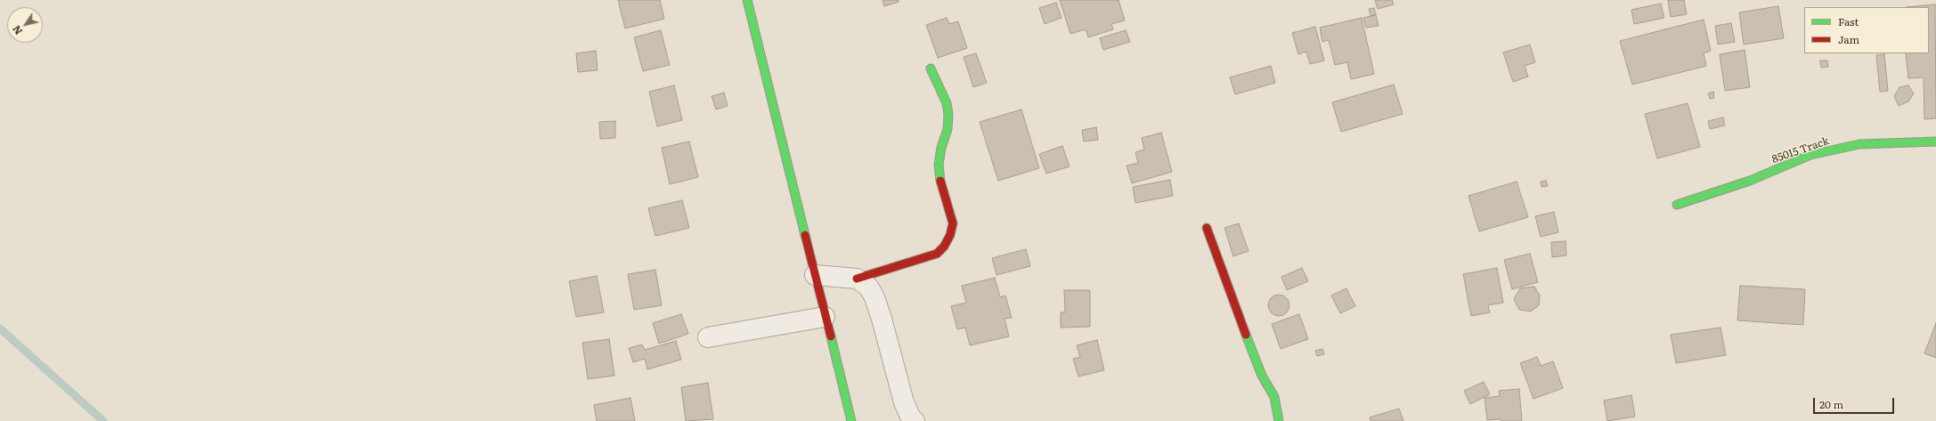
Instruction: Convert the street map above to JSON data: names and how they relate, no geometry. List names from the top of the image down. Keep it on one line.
{"streets":{"street":["85015 Track"]},"legend":["Fast","Jam"],"scale_bar":"20 m","north":"bottom left"}
